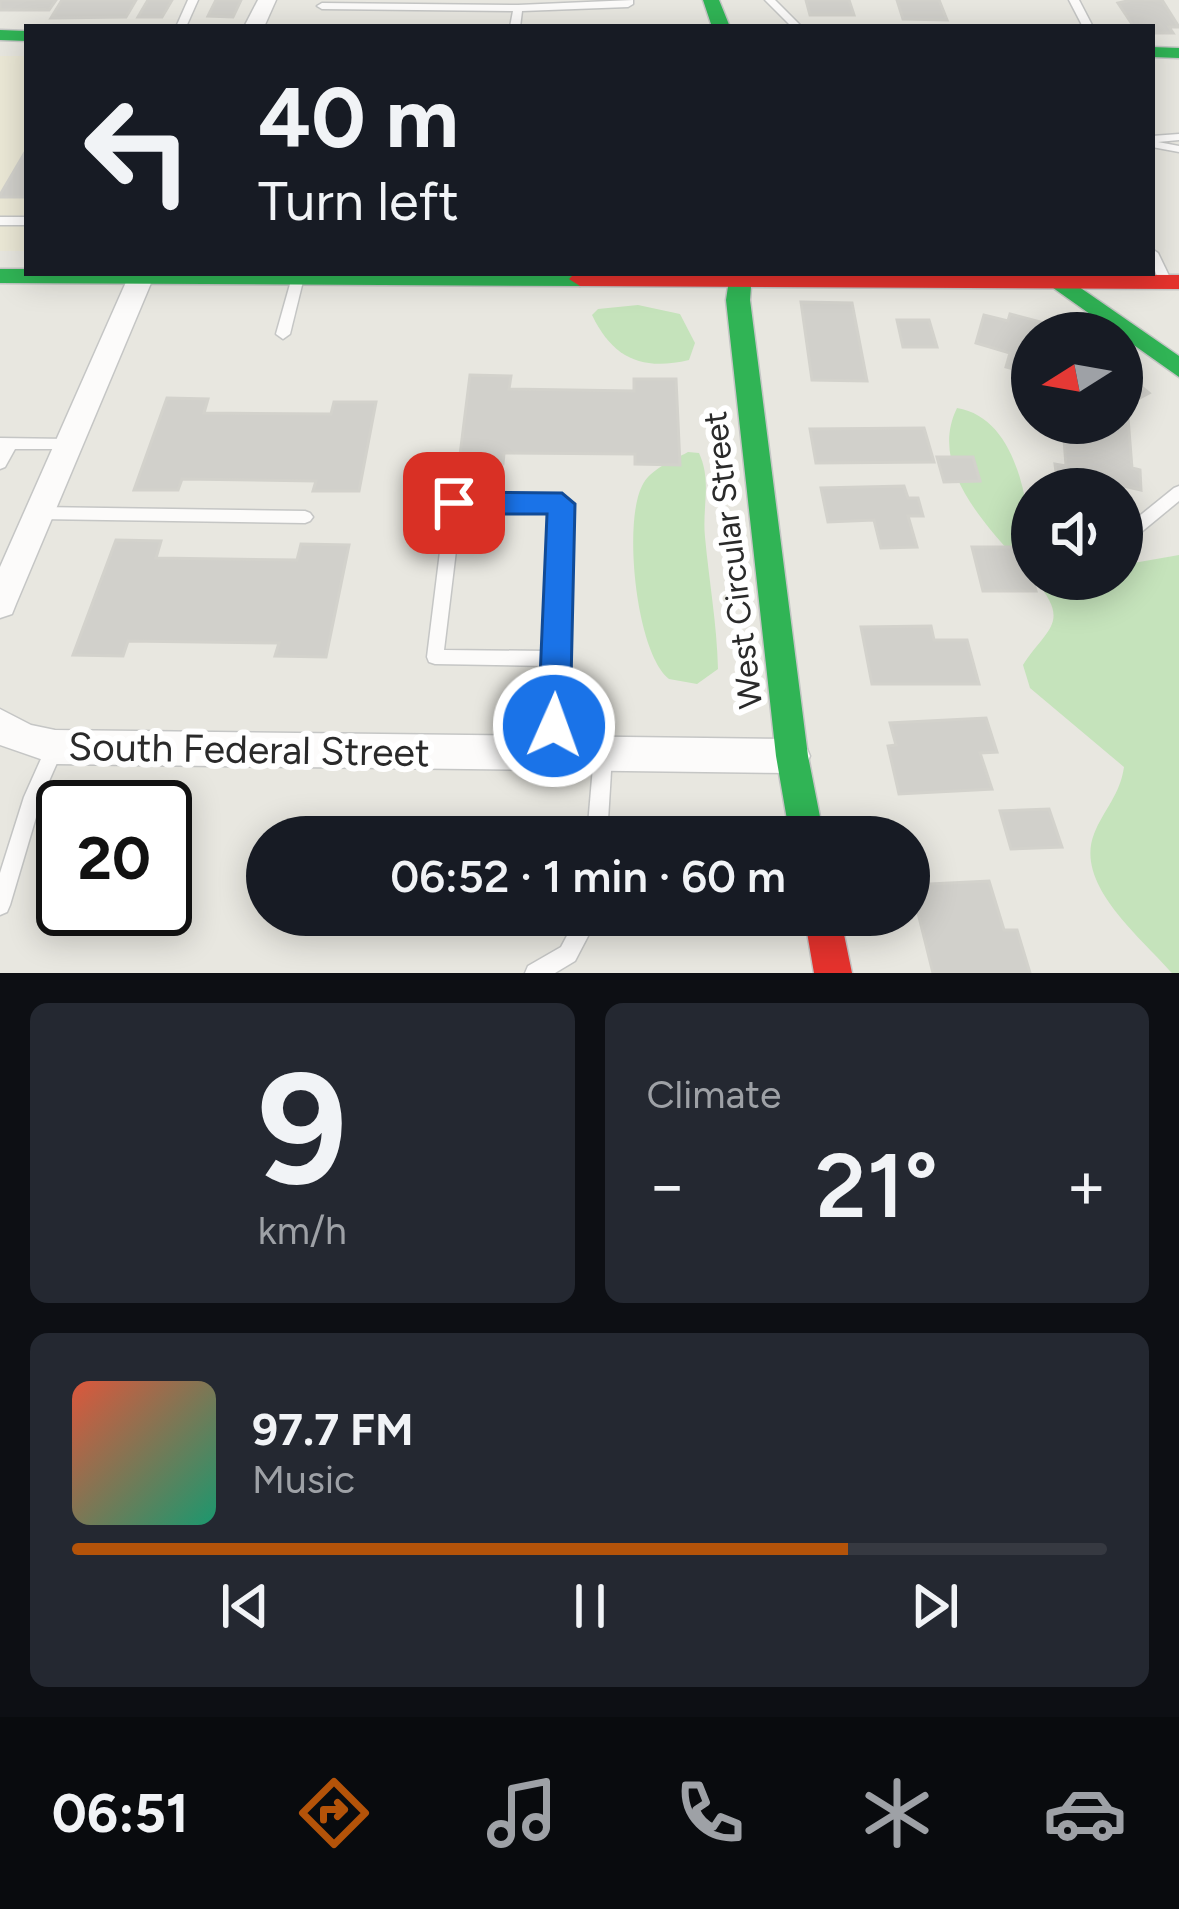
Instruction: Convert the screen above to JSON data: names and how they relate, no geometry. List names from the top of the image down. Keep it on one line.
{"streets":{"main road":["West Circular Street"],"street":["South Federal Street"]},"crossings":[["West Circular Street","South Federal Street"]],"north":"left","page":{"turn":["40 m","Turn left"],"limit":"20","trip":"06:52 · 1 min · 60 m","tile":[["9","km/h"],"Climate"],"heat":["−","21°","+"],"song":["97.7 FM","Music"],"tabs":"06:51"}}
